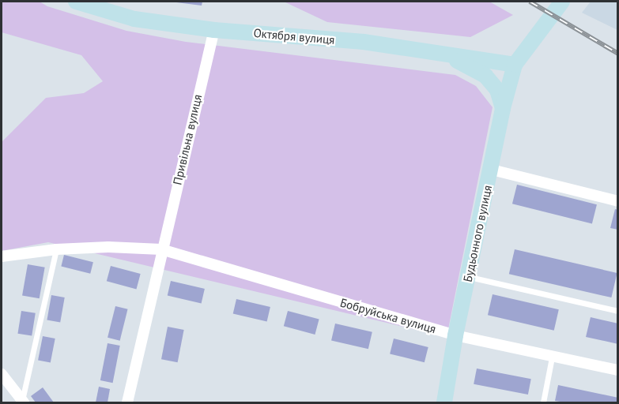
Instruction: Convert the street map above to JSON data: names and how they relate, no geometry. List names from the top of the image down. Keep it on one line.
{"streets":{"main road":["Октября вулиця","Будьонного вулиця"],"street":["Привільна вулиця","Бобруйська вулиця"]},"crossings":[["Октября вулиця","Привільна вулиця"],["Октября вулиця","Будьонного вулиця"],["Привільна вулиця","Бобруйська вулиця"],["Будьонного вулиця","Бобруйська вулиця"]]}
